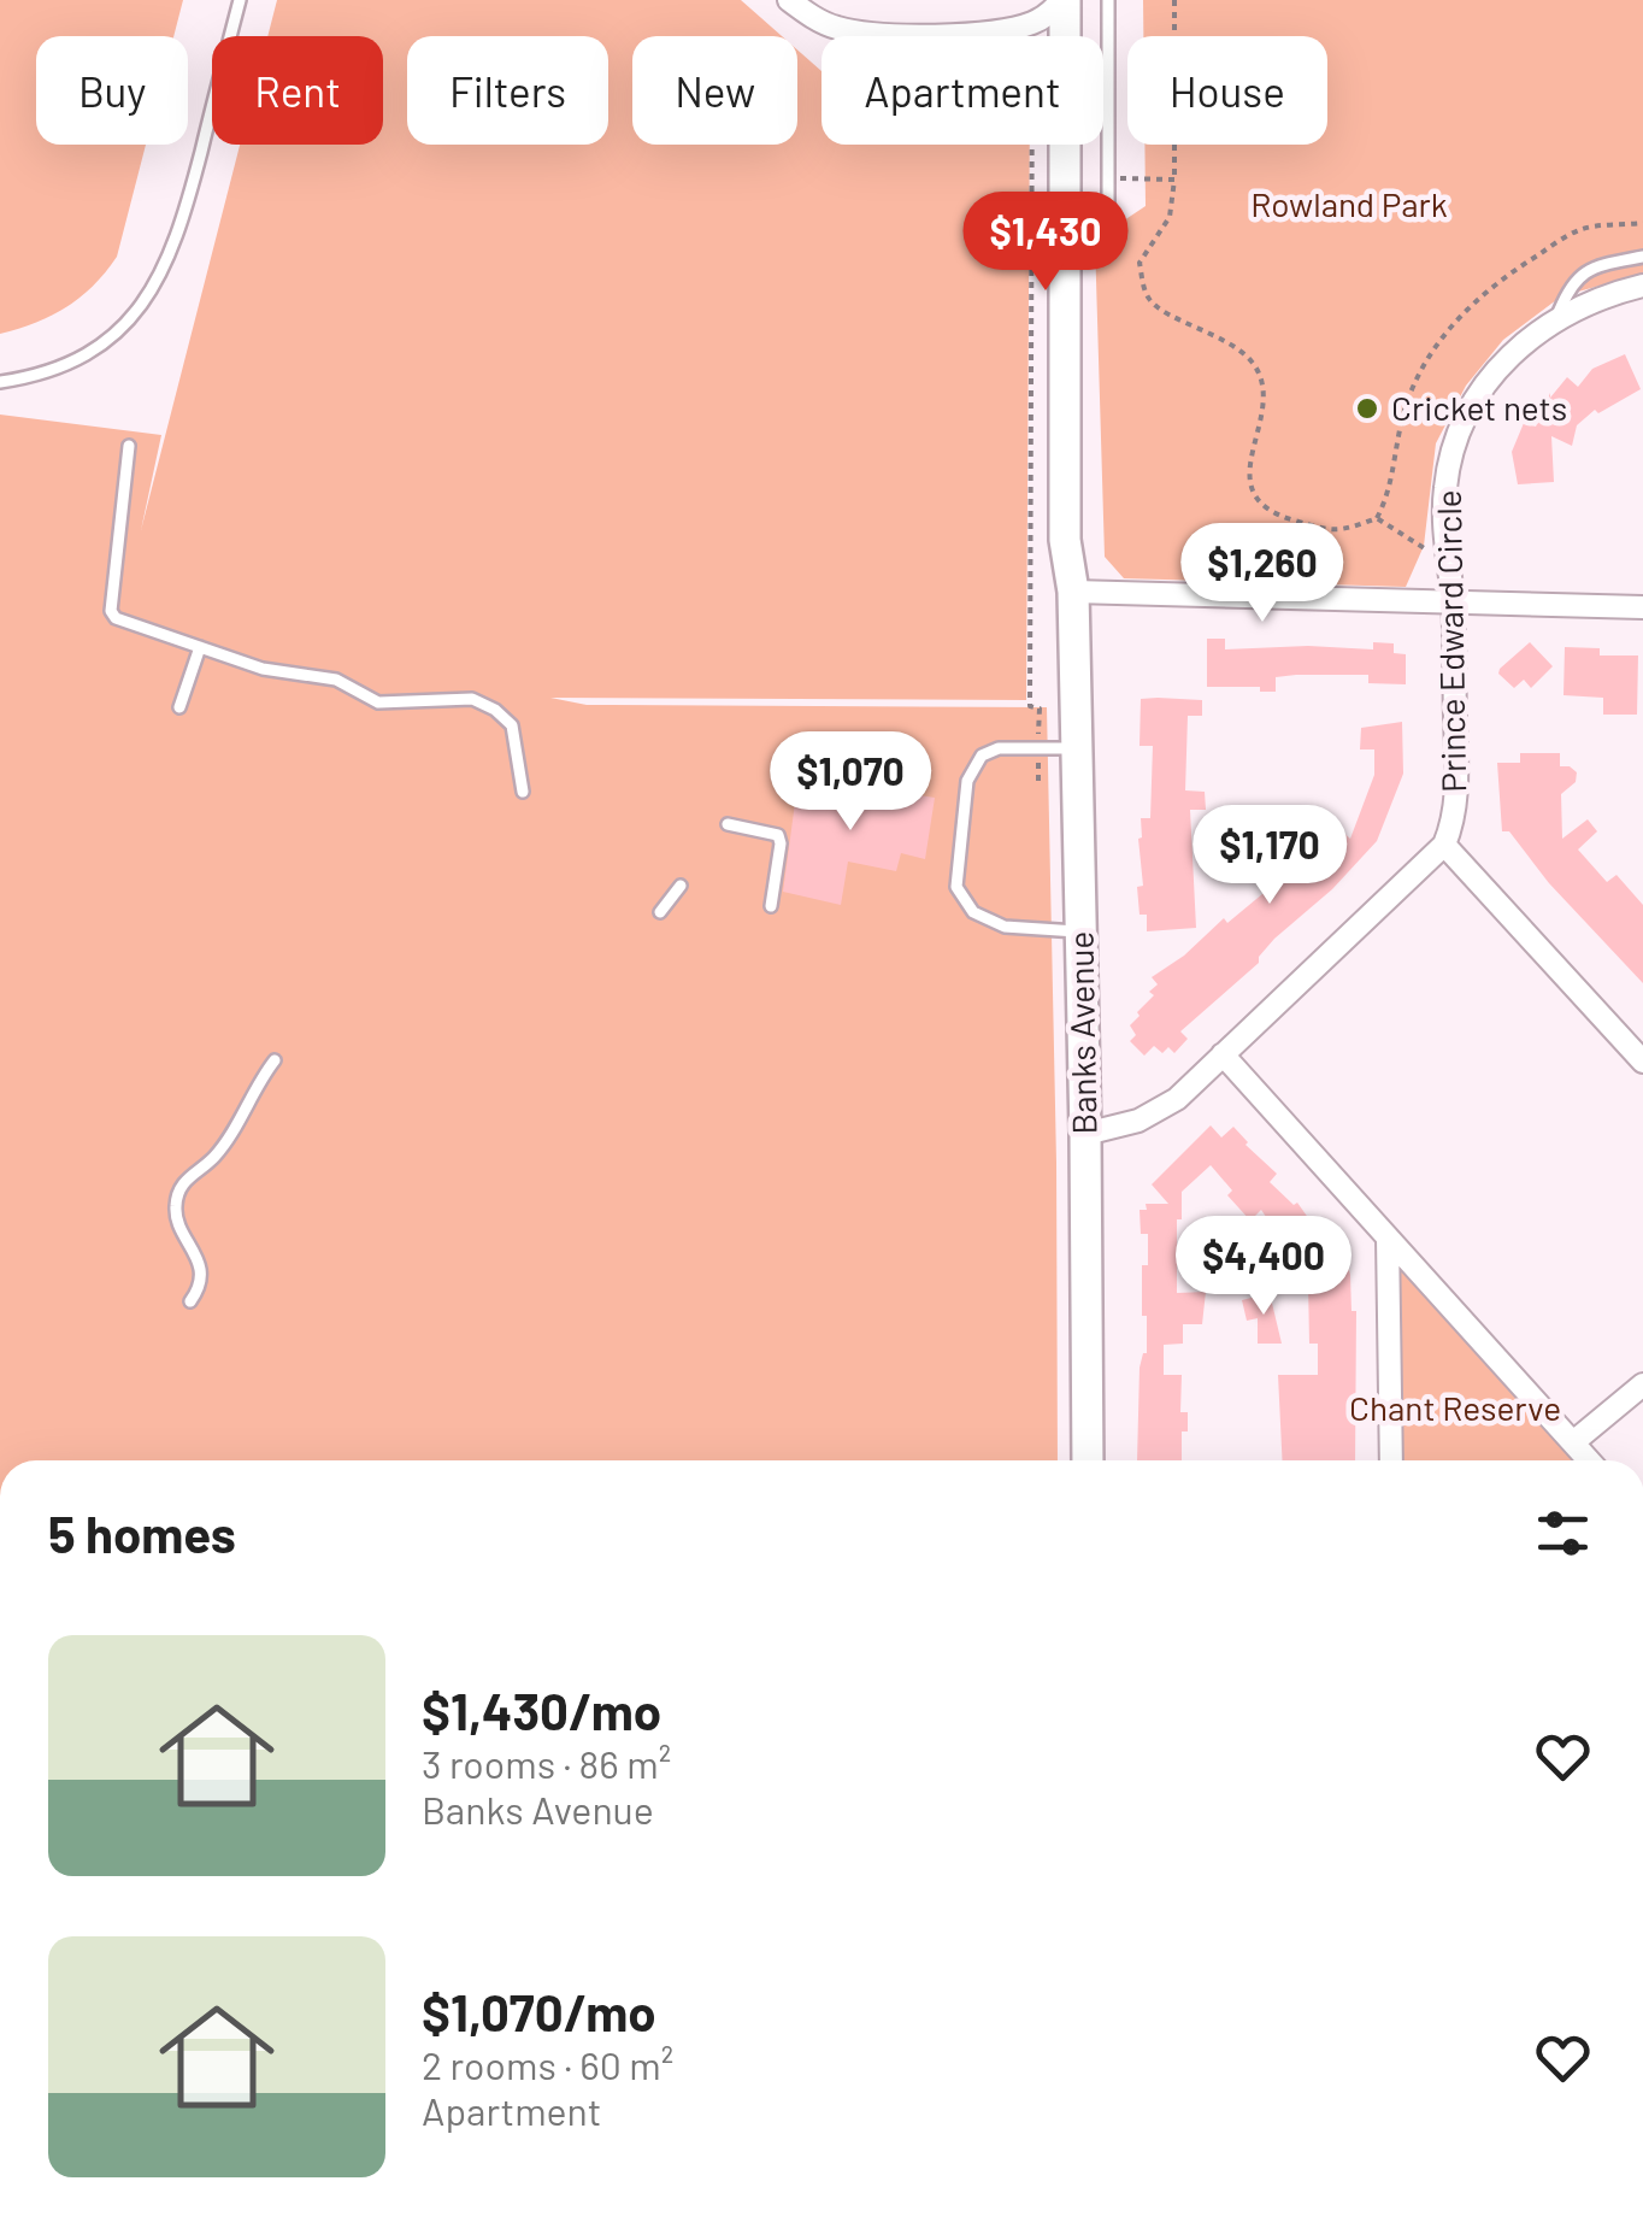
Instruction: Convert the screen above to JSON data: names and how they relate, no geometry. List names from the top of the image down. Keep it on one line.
{"streets":{"street":["Prince Edward Circle","Banks Avenue"]},"parks":["Rowland Park","Chant Reserve"],"places":["Cricket nets"],"page":{"chip":["Buy","Rent","Filters","New","Apartment","House"],"price":["$1,430","$1,260","$1,070","$1,170","$4,400"],"heading":"5 homes","list":[{"name":"$1,430/mo","note":"3 rooms · 86 m² · Banks Avenue"},{"name":"$1,070/mo","note":"2 rooms · 60 m² · Apartment"}]}}
